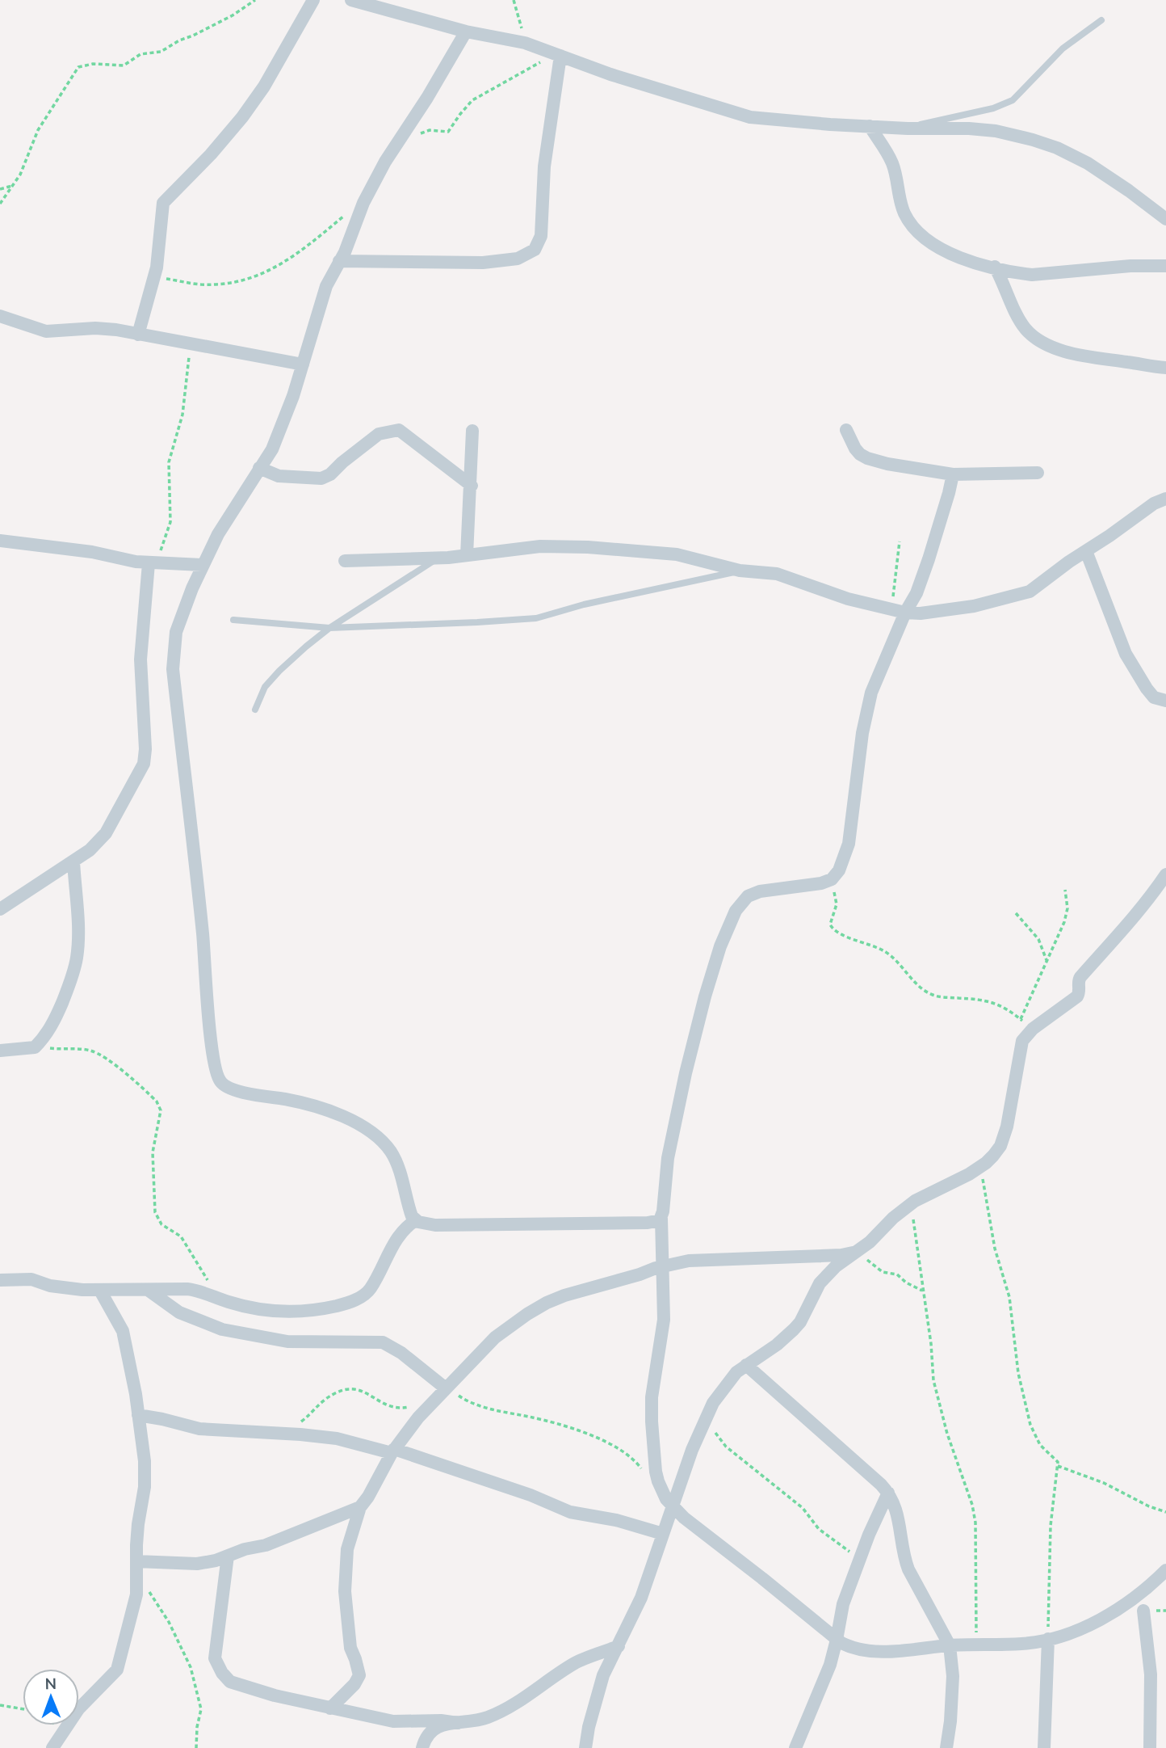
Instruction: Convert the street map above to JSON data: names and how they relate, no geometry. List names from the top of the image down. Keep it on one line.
{"north":"top"}
